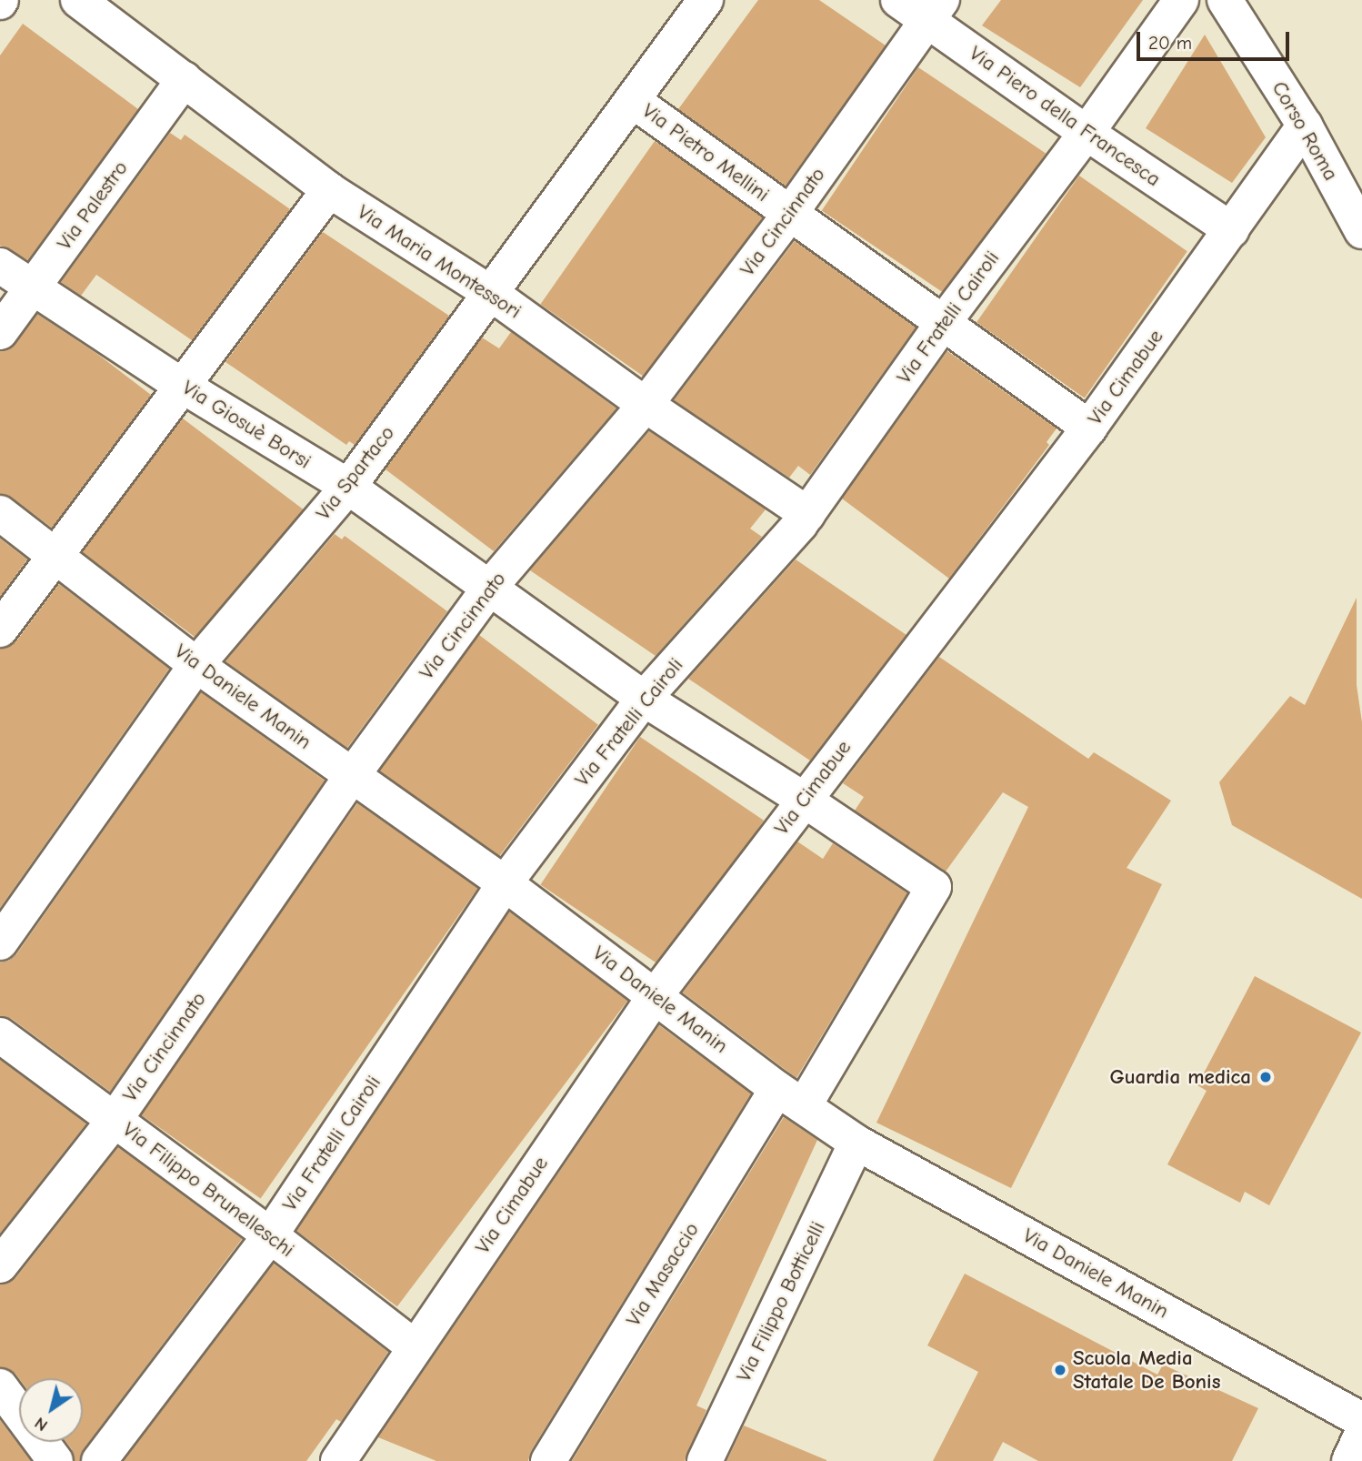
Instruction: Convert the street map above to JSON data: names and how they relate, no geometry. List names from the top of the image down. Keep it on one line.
{"streets":{"street":["Via Piero della Francesca","Corso Roma","Via Pietro Mellini","Via Palestro","Via Cincinnato","Via Maria Montessori","Via Fratelli Cairoli","Via Cimabue","Via Giosuè Borsi","Via Spartaco","Via Daniele Manin","Via Filippo Brunelleschi","Via Masaccio","Via Filippo Botticelli"]},"crossings":[["Via Piero della Francesca","Via Cincinnato"],["Via Piero della Francesca","Via Fratelli Cairoli"],["Via Piero della Francesca","Via Cimabue"],["Corso Roma","Via Cimabue"],["Via Pietro Mellini","Via Cincinnato"],["Via Pietro Mellini","Via Fratelli Cairoli"],["Via Pietro Mellini","Via Cimabue"],["Via Pietro Mellini","Via Spartaco"],["Via Palestro","Via Maria Montessori"],["Via Palestro","Via Giosuè Borsi"],["Via Cincinnato","Via Maria Montessori"],["Via Cincinnato","Via Giosuè Borsi"],["Via Cincinnato","Via Daniele Manin"],["Via Cincinnato","Via Filippo Brunelleschi"],["Via Maria Montessori","Via Fratelli Cairoli"],["Via Maria Montessori","Via Spartaco"],["Via Fratelli Cairoli","Via Giosuè Borsi"],["Via Fratelli Cairoli","Via Daniele Manin"],["Via Fratelli Cairoli","Via Filippo Brunelleschi"],["Via Cimabue","Via Giosuè Borsi"],["Via Cimabue","Via Daniele Manin"],["Via Cimabue","Via Filippo Brunelleschi"],["Via Giosuè Borsi","Via Spartaco"],["Via Giosuè Borsi","Via Daniele Manin"],["Via Giosuè Borsi","Via Masaccio"],["Via Spartaco","Via Daniele Manin"],["Via Daniele Manin","Via Masaccio"],["Via Daniele Manin","Via Filippo Botticelli"]],"places":["Guardia medica","Scuola Media Statale De Bonis"],"scale_bar":"20 m","north":"bottom left"}
